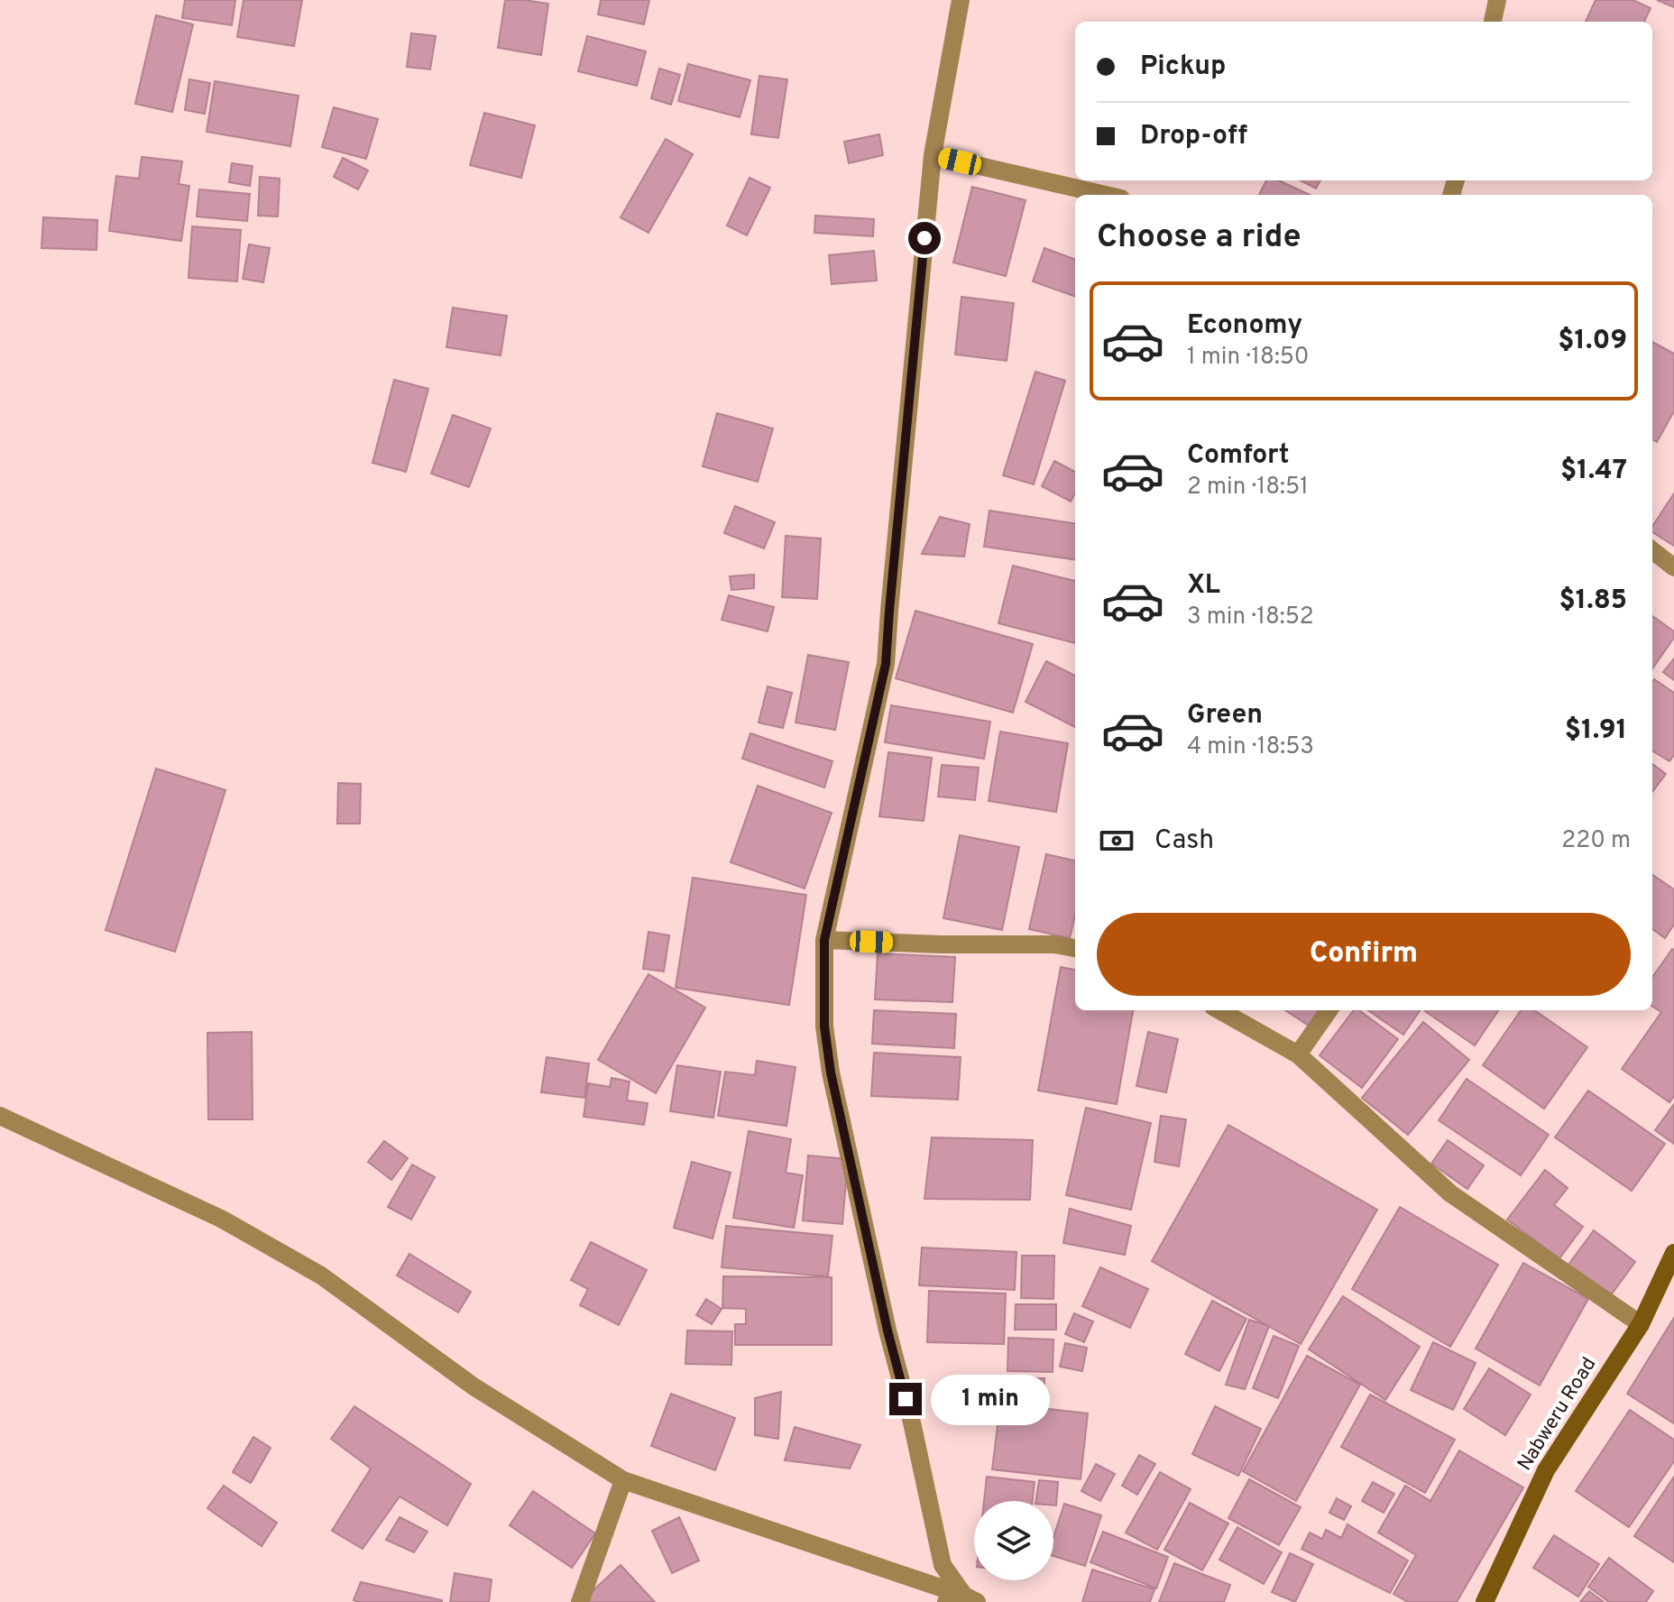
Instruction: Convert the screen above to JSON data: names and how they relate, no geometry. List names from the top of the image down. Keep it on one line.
{"streets":{"main road":["Nabweru Road"]},"page":{"banner":["Pickup","Drop-off"],"heading":"Choose a ride","list":[{"name":"Economy","note":"1 min · 18:50","value":"$1.09"},{"name":"Comfort","note":"2 min · 18:51","value":"$1.47"},{"name":"XL","note":"3 min · 18:52","value":"$1.85"},{"name":"Green","note":"4 min · 18:53","value":"$1.91"}],"pay":["Cash","220 m"],"buttons":"Confirm","bubble":"1 min"}}
